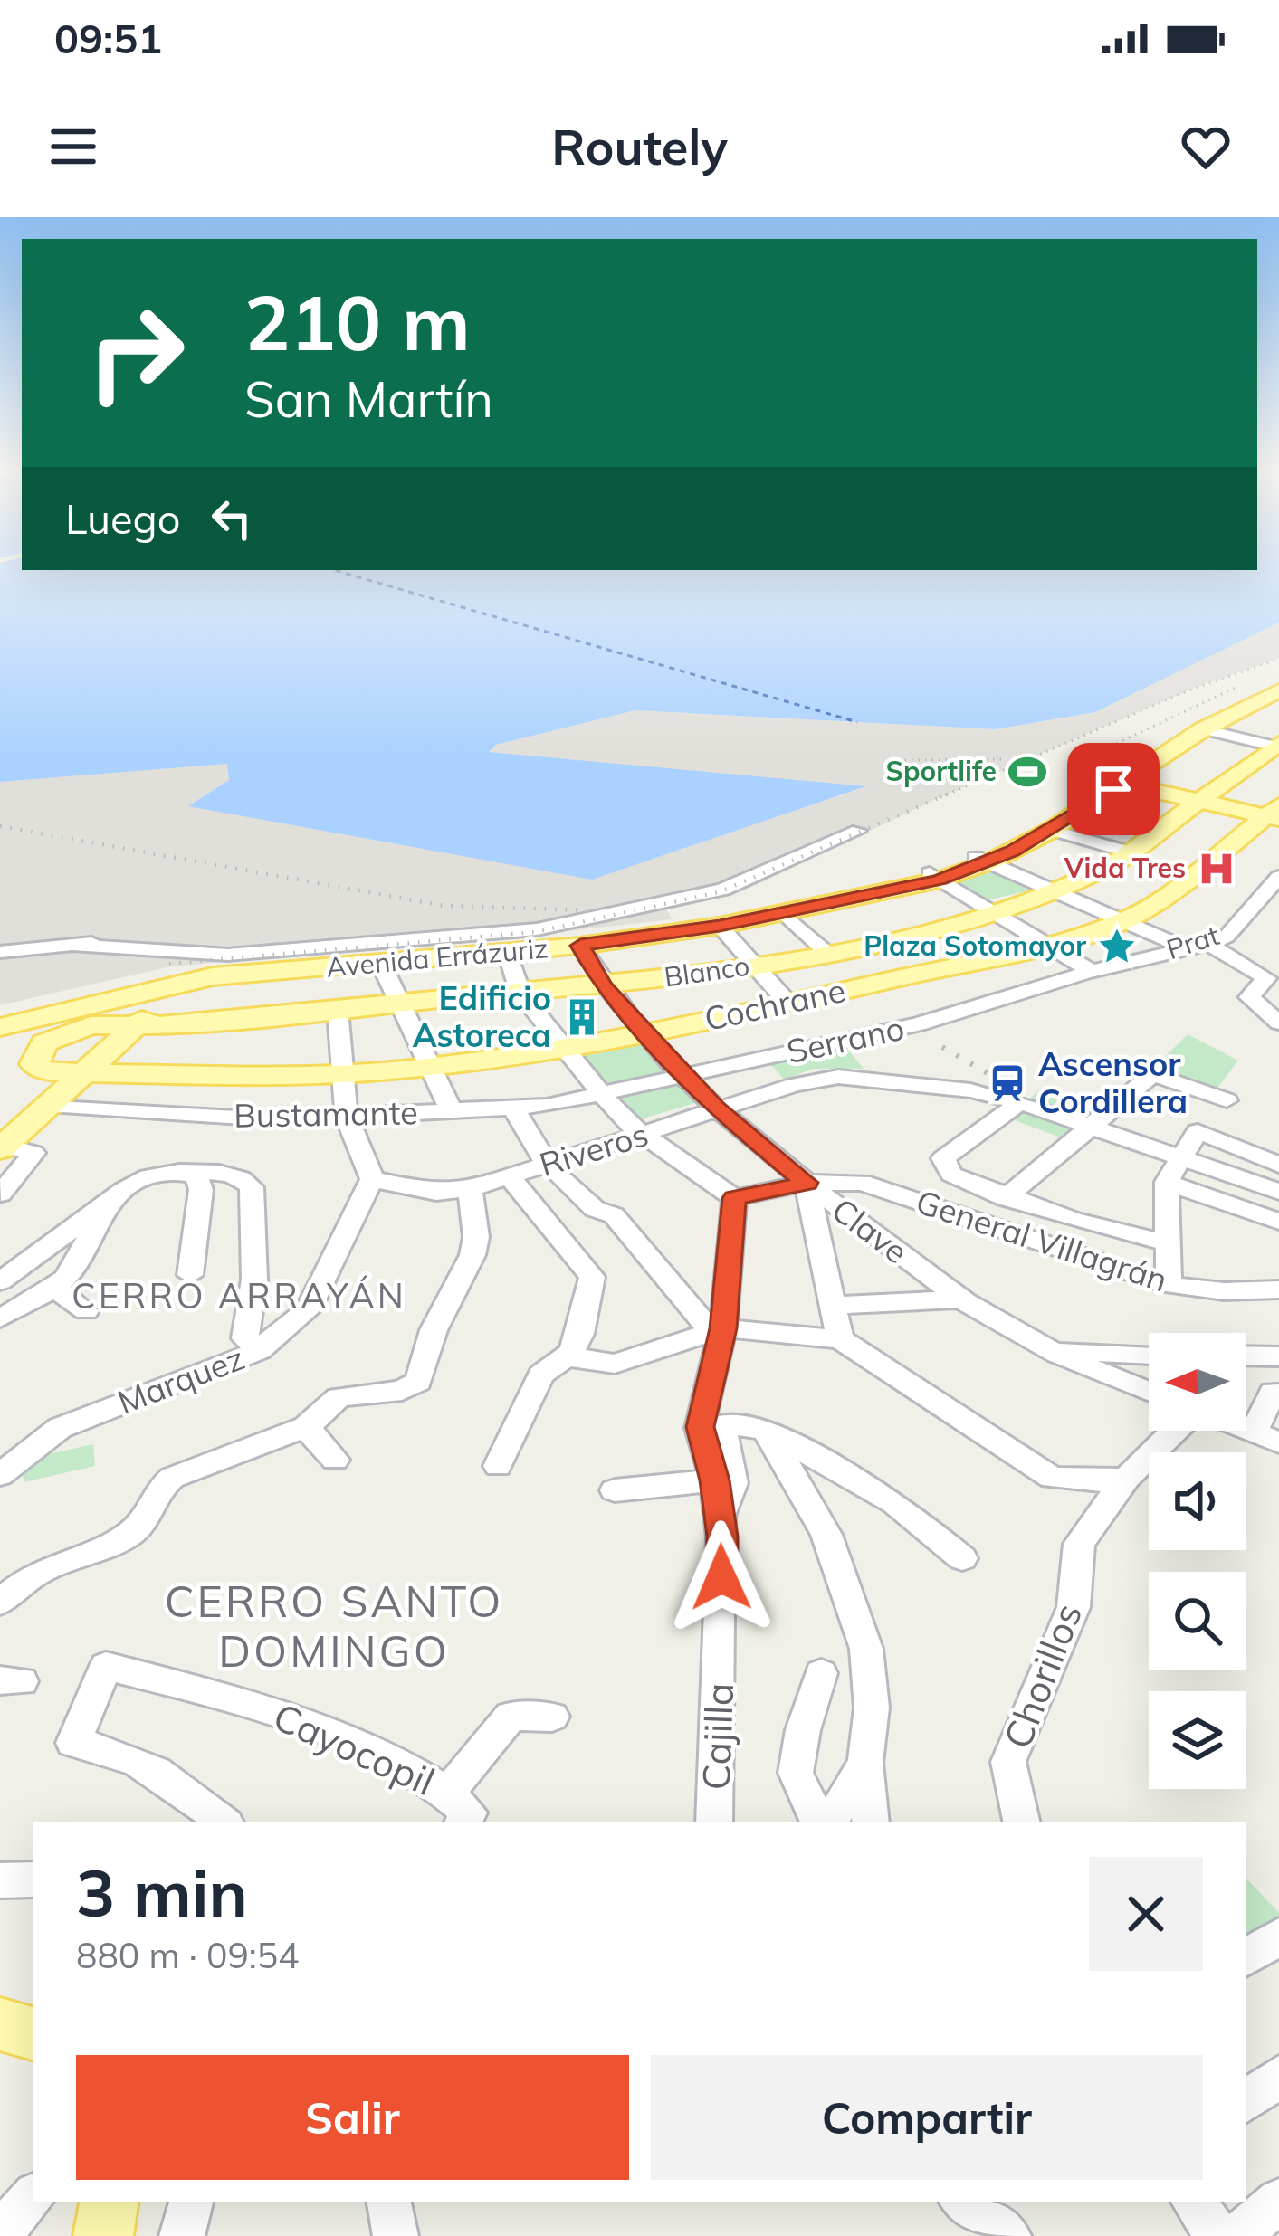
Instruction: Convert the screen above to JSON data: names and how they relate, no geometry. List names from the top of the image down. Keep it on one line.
{"streets":{"main road":["Avenida Errázuriz","Blanco","Cochrane"],"street":["Prat","Serrano","Bustamante","Riveros","Clave","General Villagrán","Marquez","Chorillos","Cajilla","Cayocopil"]},"crossings":[["Prat","Serrano"],["Avenida Errázuriz","Clave"],["Blanco","Cochrane"],["Blanco","Clave"],["Cochrane","Clave"],["Serrano","Bustamante"],["Serrano","Clave"],["Riveros","Clave"],["Riveros","Marquez"],["Clave","General Villagrán"],["General Villagrán","Cajilla"]],"districts":["CERRO ARRAYÁN","CERRO SANTO DOMINGO"],"places":{"sports":["Sportlife"],"hospital":["Vida Tres"],"place":["Plaza Sotomayor"],"building":["Edificio Astoreca"],"station":["Ascensor Cordillera"]},"north":"left","page":{"status":"09:51","header":"Routely","turn":["210 m","San Martín"],"then":"Luego","heading":["3 min","880 m · 09:54"],"buttons":["Salir","Compartir"]}}
